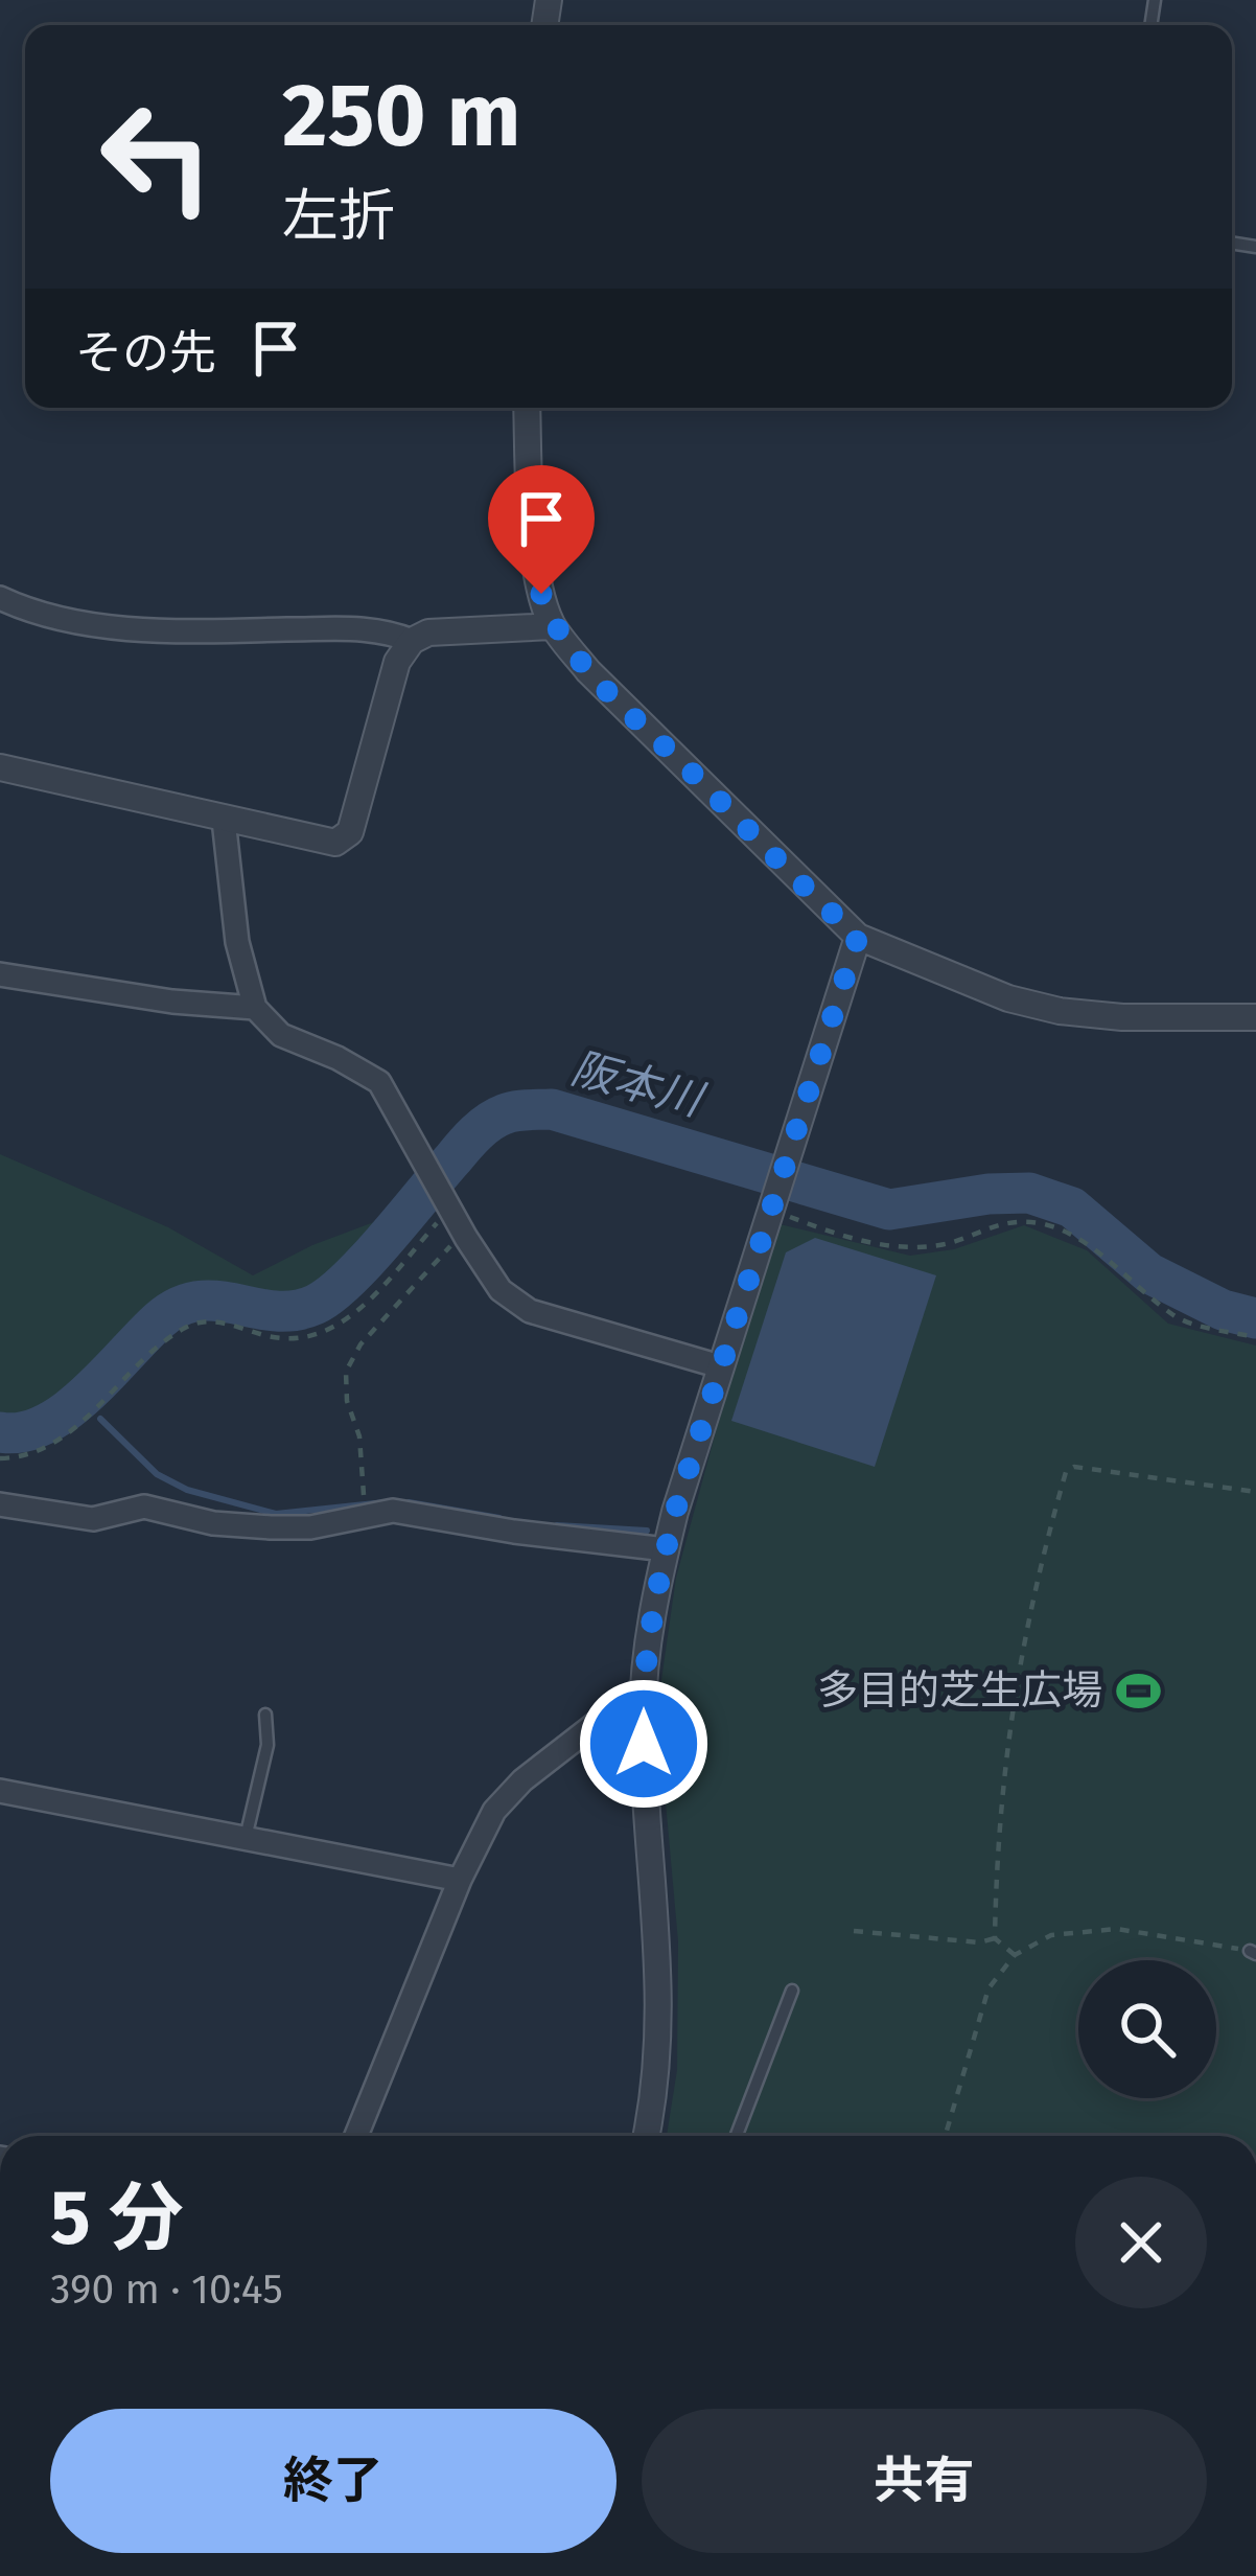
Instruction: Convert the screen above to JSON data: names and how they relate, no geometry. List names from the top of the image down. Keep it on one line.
{"water":["阪本川"],"places":{"sports":["多目的芝生広場"]},"page":{"turn":["250 m","左折"],"then":"その先","heading":["5 分","390 m · 10:45"],"buttons":["終了","共有"]}}
